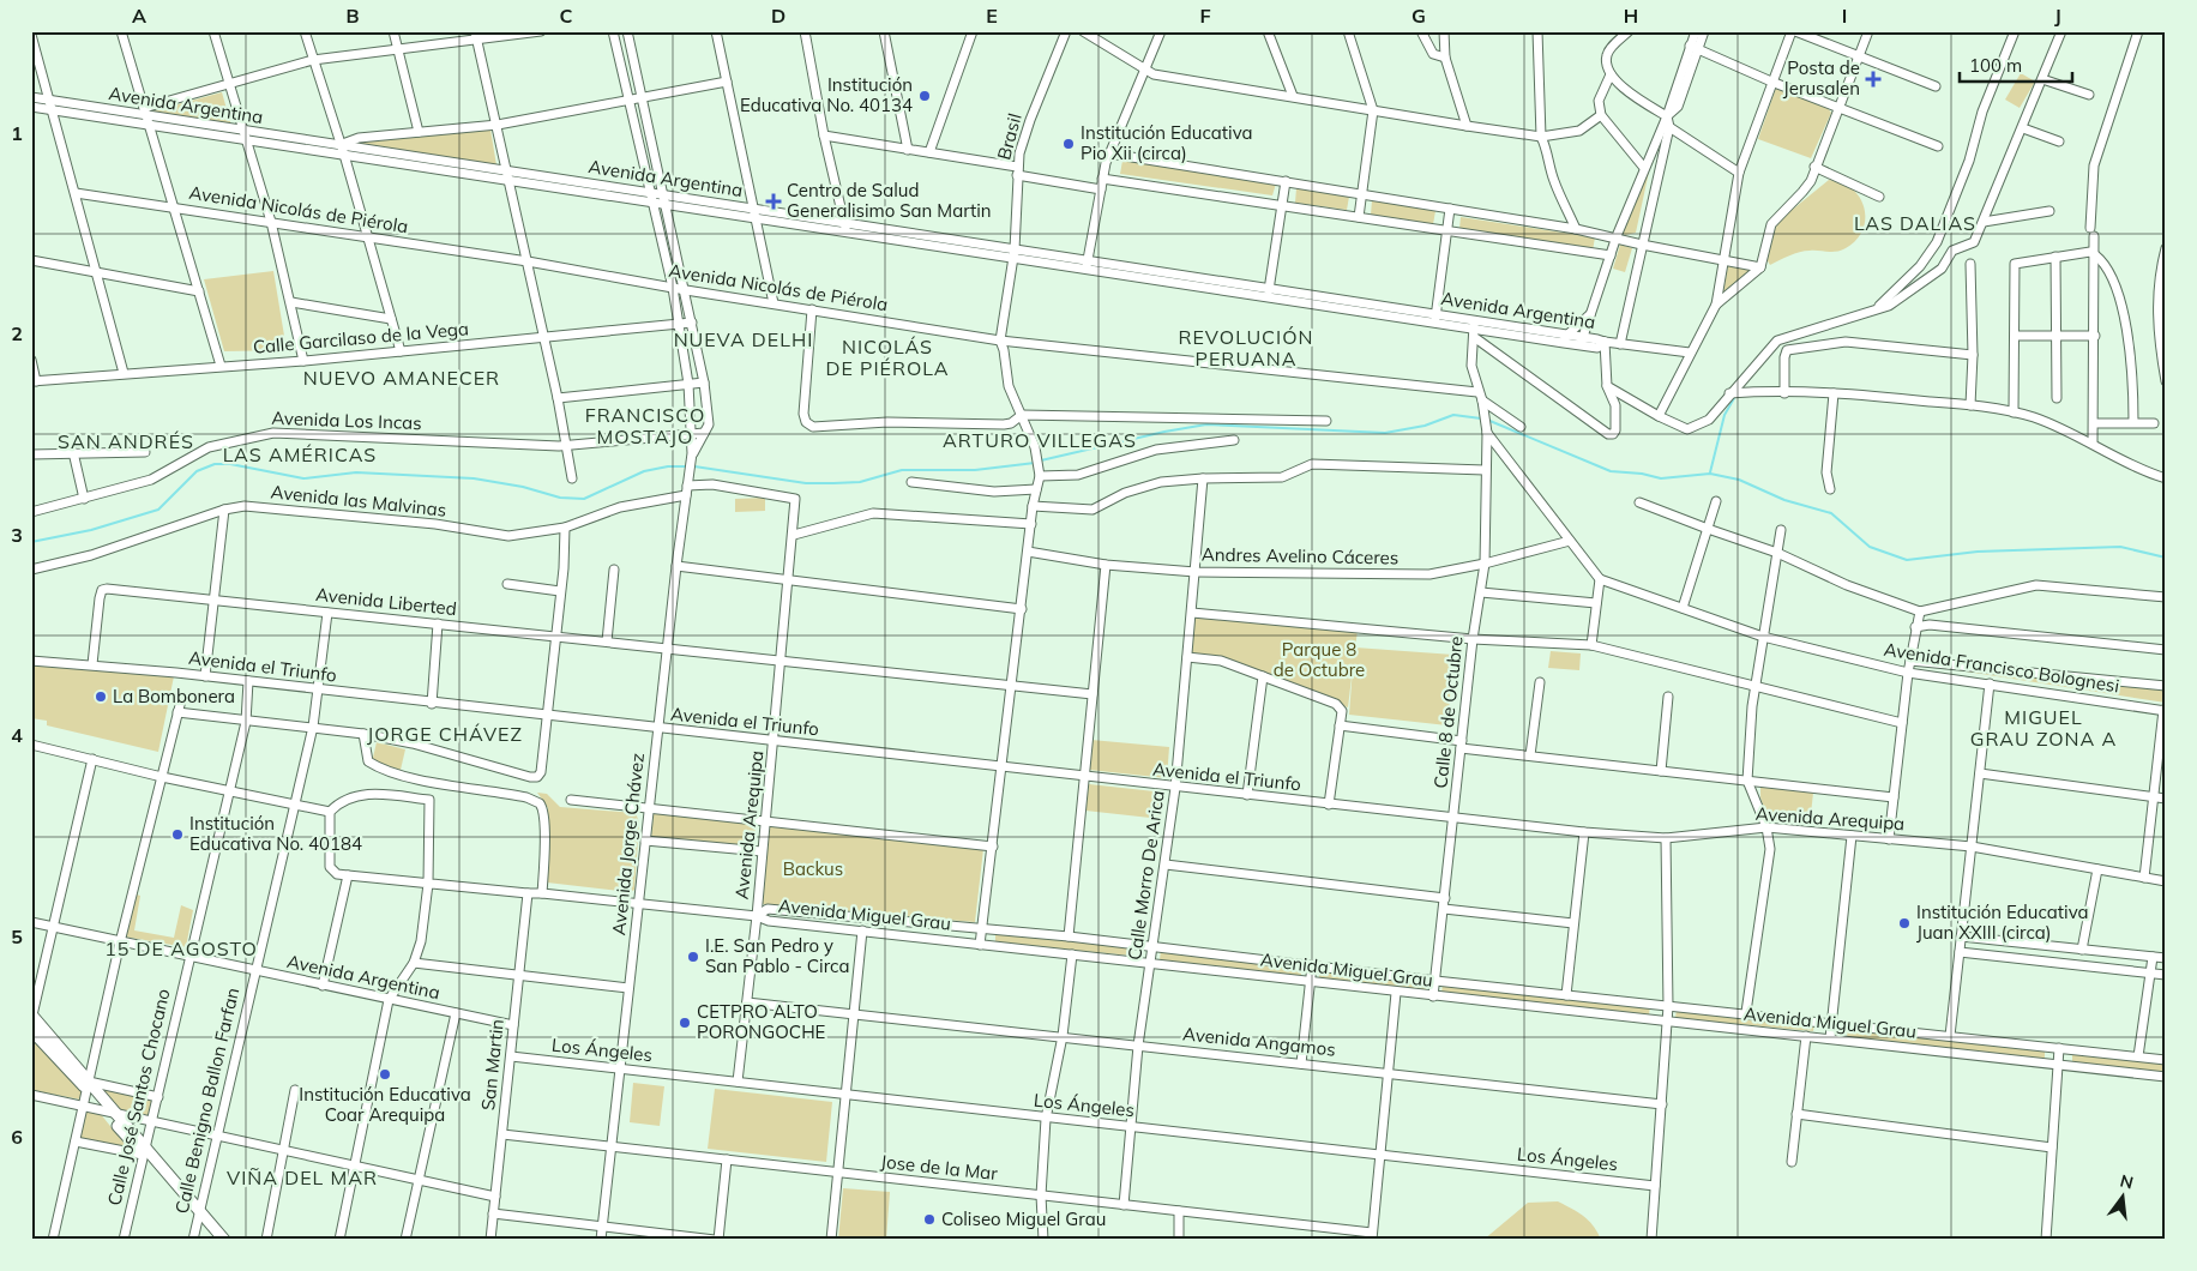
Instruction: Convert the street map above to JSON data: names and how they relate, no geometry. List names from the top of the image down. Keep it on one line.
{"streets":{"street":["Avenida Argentina","Brasil","Avenida Nicolás de Piérola","Calle Garcilaso de la Vega","Avenida Los Incas","Avenida las Malvinas","Andres Avelino Cáceres","Avenida Liberted","Avenida el Triunfo","Avenida Francisco Bolognesi","Calle 8 de Octubre","Avenida Arequipa","Avenida Jorge Chávez","Calle Morro De Arica","Avenida Miguel Grau","Avenida Angamos","Los Ángeles","San Martin","Calle José Santos Chocano","Calle Benigno Ballon Farfan","Jose de la Mar"]},"crossings":[["Avenida Argentina","Brasil"],["Avenida Argentina","San Martin"],["Avenida Argentina","Calle José Santos Chocano"],["Avenida Argentina","Calle Benigno Ballon Farfan"],["Brasil","Avenida Nicolás de Piérola"],["Avenida las Malvinas","Avenida Jorge Chávez"],["Andres Avelino Cáceres","Calle 8 de Octubre"],["Andres Avelino Cáceres","Calle Morro De Arica"],["Avenida Liberted","Avenida el Triunfo"],["Avenida Liberted","Avenida Arequipa"],["Avenida Liberted","Avenida Jorge Chávez"],["Avenida Liberted","Calle Benigno Ballon Farfan"],["Avenida el Triunfo","Calle 8 de Octubre"],["Avenida el Triunfo","Avenida Arequipa"],["Avenida el Triunfo","Avenida Jorge Chávez"],["Avenida el Triunfo","Calle Morro De Arica"],["Avenida el Triunfo","Calle José Santos Chocano"],["Avenida el Triunfo","Calle Benigno Ballon Farfan"],["Calle 8 de Octubre","Avenida Arequipa"],["Calle 8 de Octubre","Avenida Miguel Grau"],["Avenida Arequipa","Avenida Jorge Chávez"],["Avenida Arequipa","Avenida Miguel Grau"],["Avenida Arequipa","Avenida Angamos"],["Avenida Arequipa","Los Ángeles"],["Avenida Jorge Chávez","Los Ángeles"],["Avenida Jorge Chávez","Jose de la Mar"],["Calle Morro De Arica","Avenida Miguel Grau"],["Calle Morro De Arica","Avenida Angamos"],["Calle Morro De Arica","Los Ángeles"],["Calle Morro De Arica","Jose de la Mar"],["Los Ángeles","San Martin"],["San Martin","Jose de la Mar"]],"districts":["LAS DALIAS","REVOLUCIÓN PERUANA","NUEVA DELHI","NICOLÁS DE PIÉROLA","NUEVO AMANECER","FRANCISCO MOSTAJO","ARTURO VILLEGAS","SAN ANDRÉS","LAS AMÉRICAS","MIGUEL GRAU ZONA A","JORGE CHÁVEZ","15 DE AGOSTO","VIÑA DEL MAR"],"parks":["Parque 8 de Octubre","Backus"],"places":{"health":["Posta de Jerusalen","Centro de Salud Generalisimo San Martin"],"other":["Institución Educativa No. 40134","Institución Educativa Pio Xii (circa)","La Bombonera","Institución Educativa No. 40184","Institución Educativa Juan XXIII (circa)","I.E. San Pedro y San Pablo - Circa","CETPRO ALTO PORONGOCHE","Institución Educativa Coar Arequipa","Coliseo Miguel Grau"]},"scale_bar":"100 m","north":"top","grid":{"columns":["A","B","C","D","E","F","G","H","I","J"],"rows":["1","2","3","4","5","6"]}}
